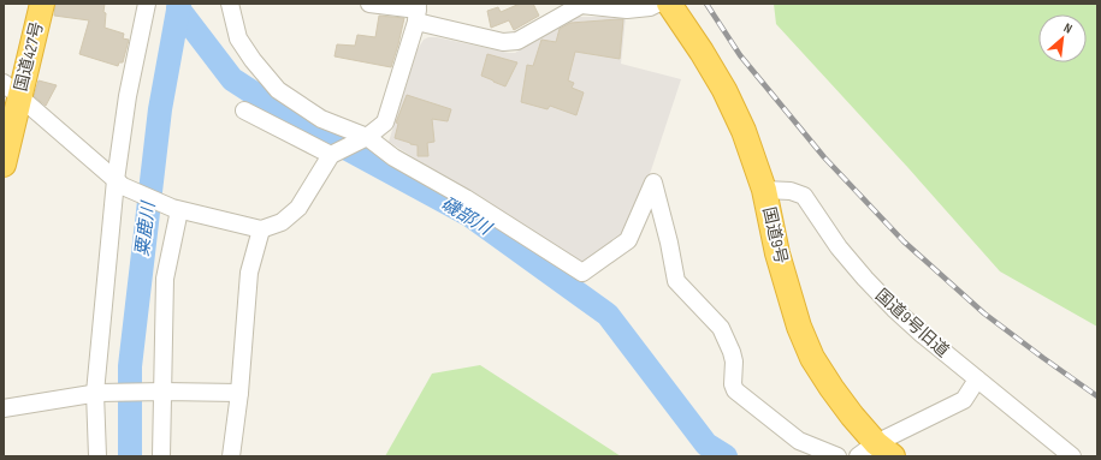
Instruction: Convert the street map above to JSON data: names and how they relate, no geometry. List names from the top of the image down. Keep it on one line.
{"streets":{"highway":["国道427号","国道9号"],"street":["国道9号旧道"]},"crossings":[["国道9号","国道9号旧道"]],"water":["磯部川","粟鹿川"],"north":"top right"}
